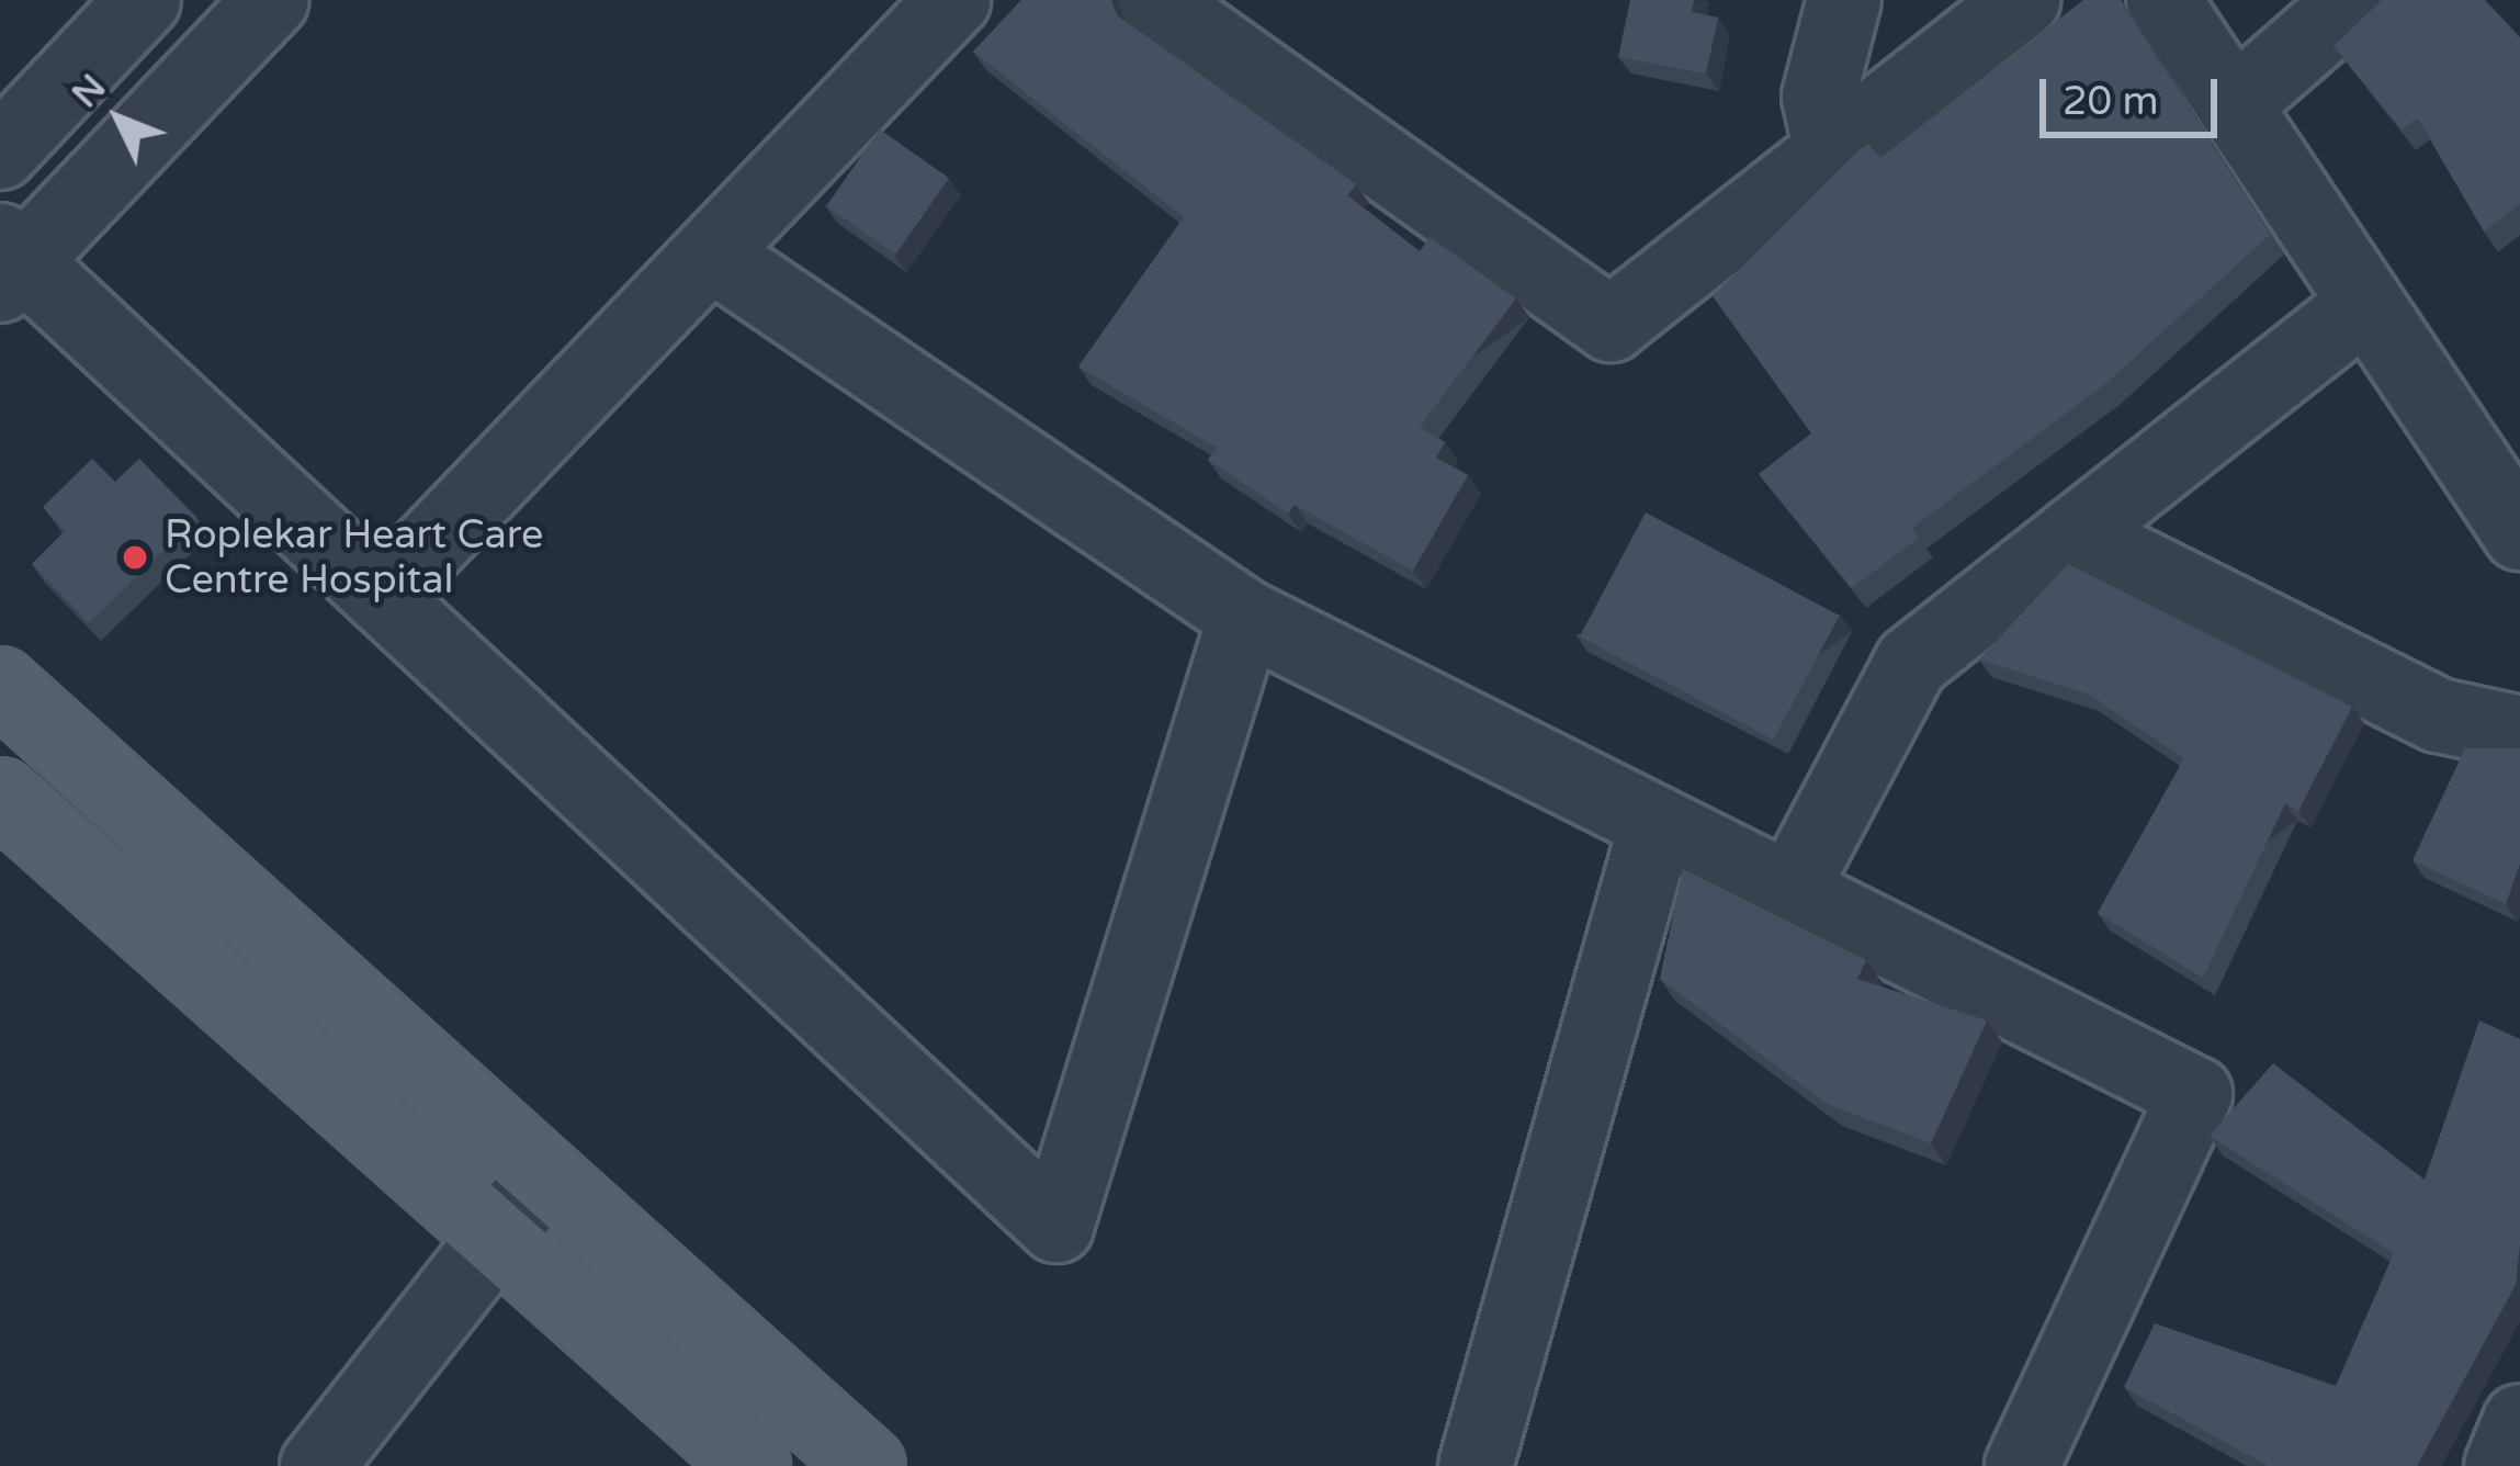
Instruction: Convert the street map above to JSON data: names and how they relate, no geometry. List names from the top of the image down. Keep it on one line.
{"places":["Roplekar Heart Care Centre Hospital"],"scale_bar":"20 m","north":"top left"}
